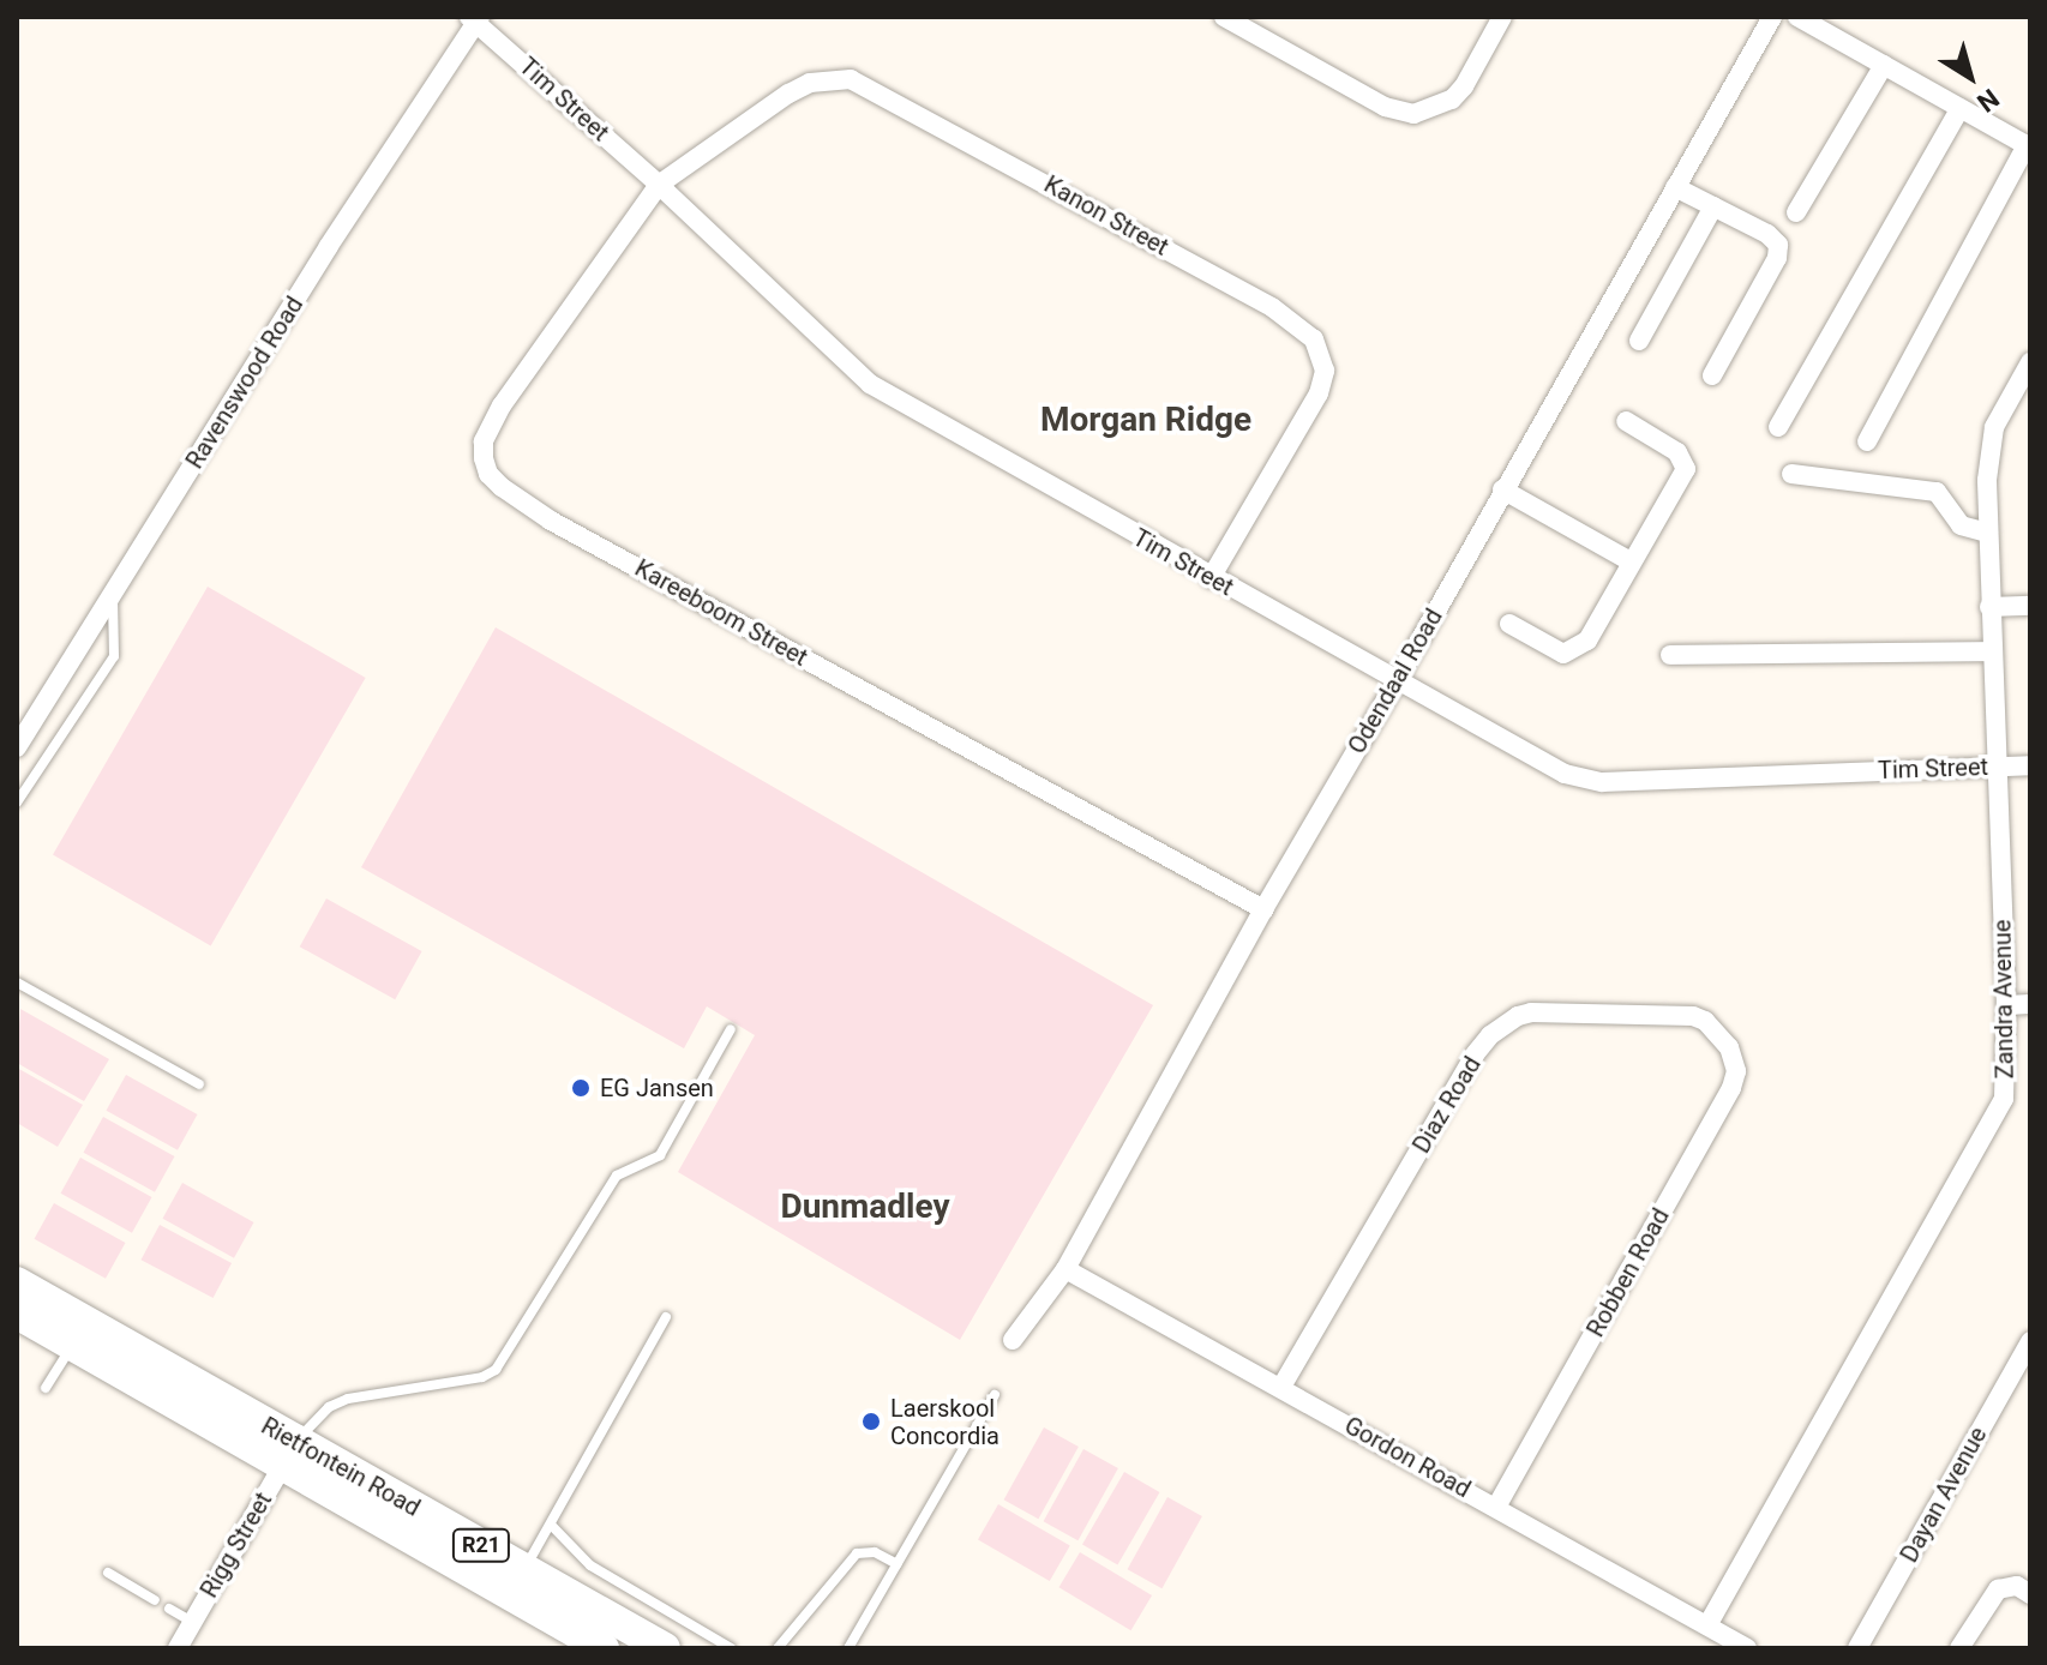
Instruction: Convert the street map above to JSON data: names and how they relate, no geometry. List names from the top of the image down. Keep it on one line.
{"streets":{"main road":["Rietfontein Road","R21"],"street":["Tim Street","Kanon Street","Ravenswood Road","Kareeboom Street","Odendaal Road","Zandra Avenue","Diaz Road","Robben Road","Gordon Road","Dayan Avenue","Rigg Street"]},"crossings":[["Tim Street","Kanon Street"],["Tim Street","Ravenswood Road"],["Tim Street","Kareeboom Street"],["Tim Street","Odendaal Road"],["Tim Street","Zandra Avenue"],["Kanon Street","Kareeboom Street"],["Kareeboom Street","Odendaal Road"],["Odendaal Road","Gordon Road"],["Zandra Avenue","Gordon Road"],["Diaz Road","Robben Road"],["Diaz Road","Gordon Road"],["Robben Road","Gordon Road"],["Rietfontein Road","Rigg Street"]],"districts":["Morgan Ridge","Dunmadley"],"places":["EG Jansen","Laerskool Concordia"],"north":"bottom right"}
